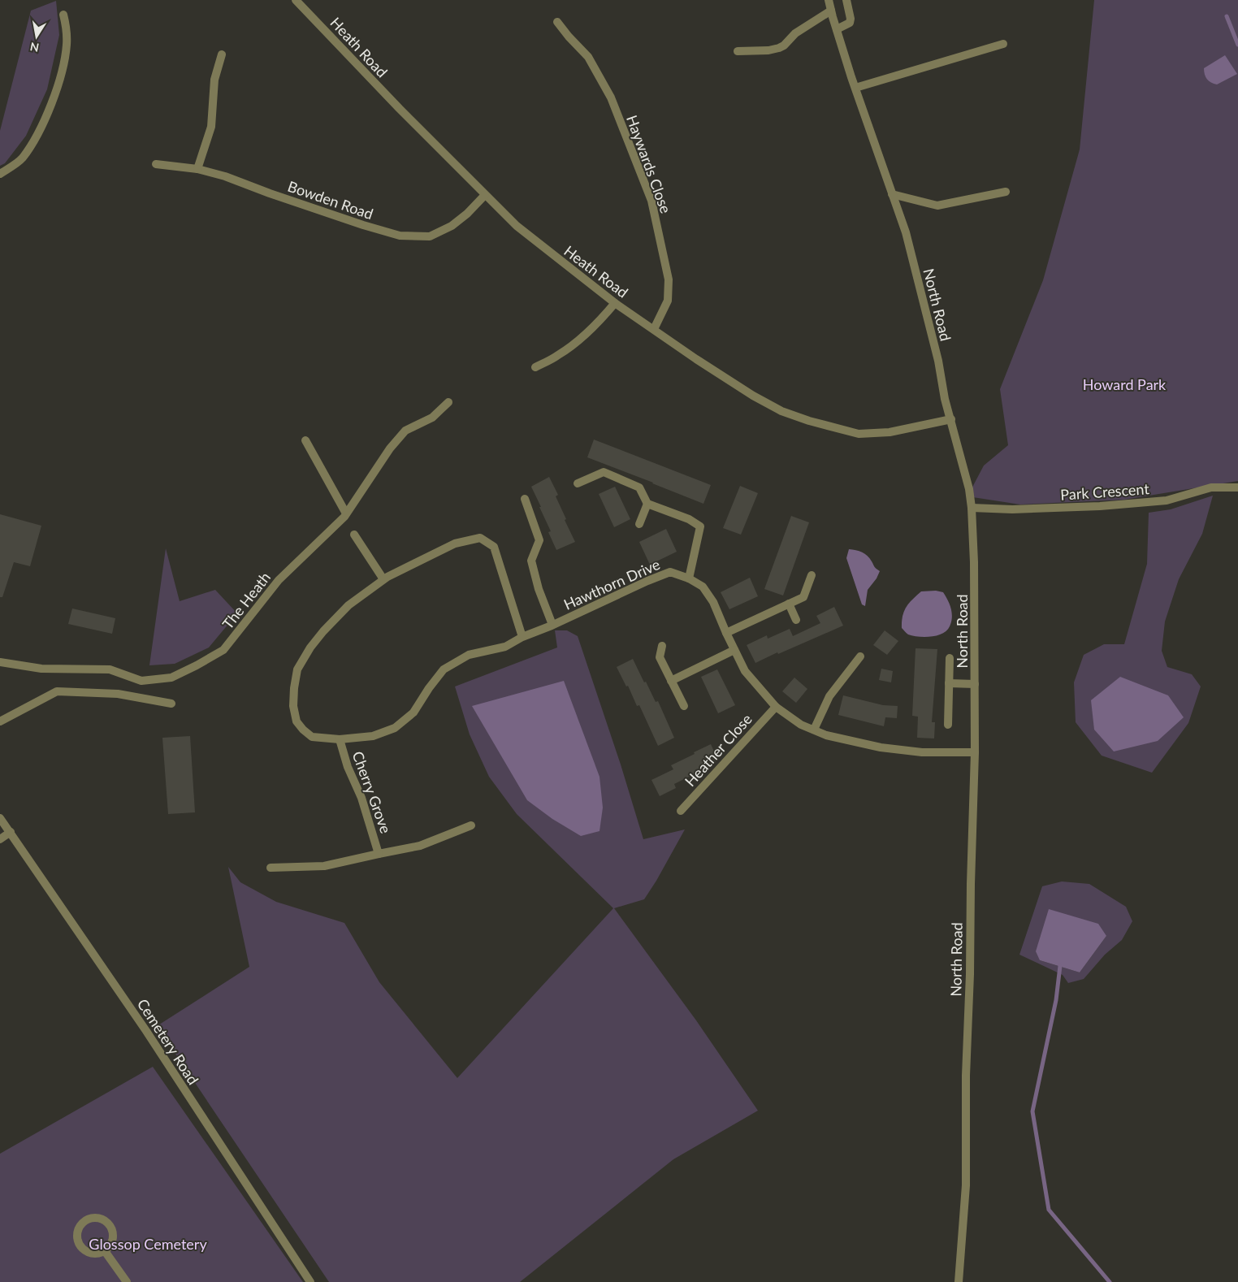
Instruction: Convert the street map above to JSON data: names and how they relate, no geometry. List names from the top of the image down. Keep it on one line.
{"streets":{"street":["Heath Road","Haywards Close","Bowden Road","North Road","Park Crescent","Hawthorn Drive","The Heath","Heather Close","Cherry Grove","Cemetery Road"]},"crossings":[["Heath Road","Haywards Close"],["Heath Road","Bowden Road"],["Heath Road","North Road"],["North Road","Park Crescent"],["North Road","Hawthorn Drive"],["Hawthorn Drive","Heather Close"],["Hawthorn Drive","Cherry Grove"]],"parks":["Howard Park","Glossop Cemetery"],"north":"bottom"}
